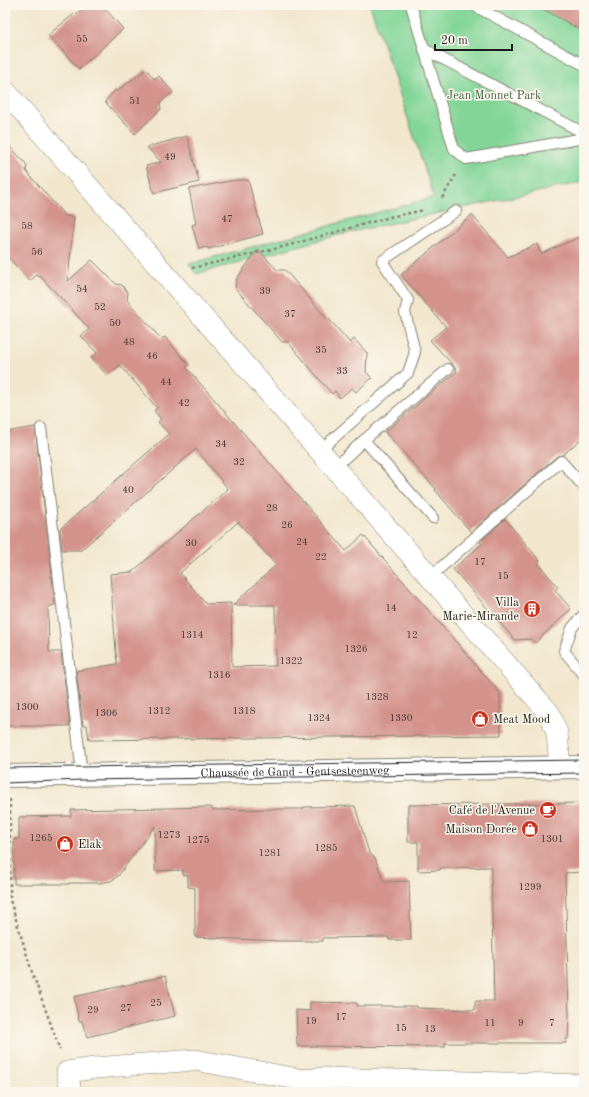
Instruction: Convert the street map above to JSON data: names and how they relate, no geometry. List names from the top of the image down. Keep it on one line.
{"streets":{"main road":["Chaussée de Gand - Gentsesteenweg"]},"parks":["Jean Monnet Park"],"places":{"building":["Villa Marie-Mirande"],"shop":["Meat Mood","Maison Dorée","Elak"],"cafe":["Café de l'Avenue"]},"house_numbers":["55","51","49","47","58","56","54","39","52","37","50","48","35","46","33","44","42","34","32","40","28","26","24","30","22","17","15","14","1314","12","1326","1322","1316","1328","1300","1312","1318","1306","1324","1330","1273","1265","1301","1275","1285","1281","1299","25","27","29","17","19","11","9","7","15","13"],"scale_bar":"20 m"}
